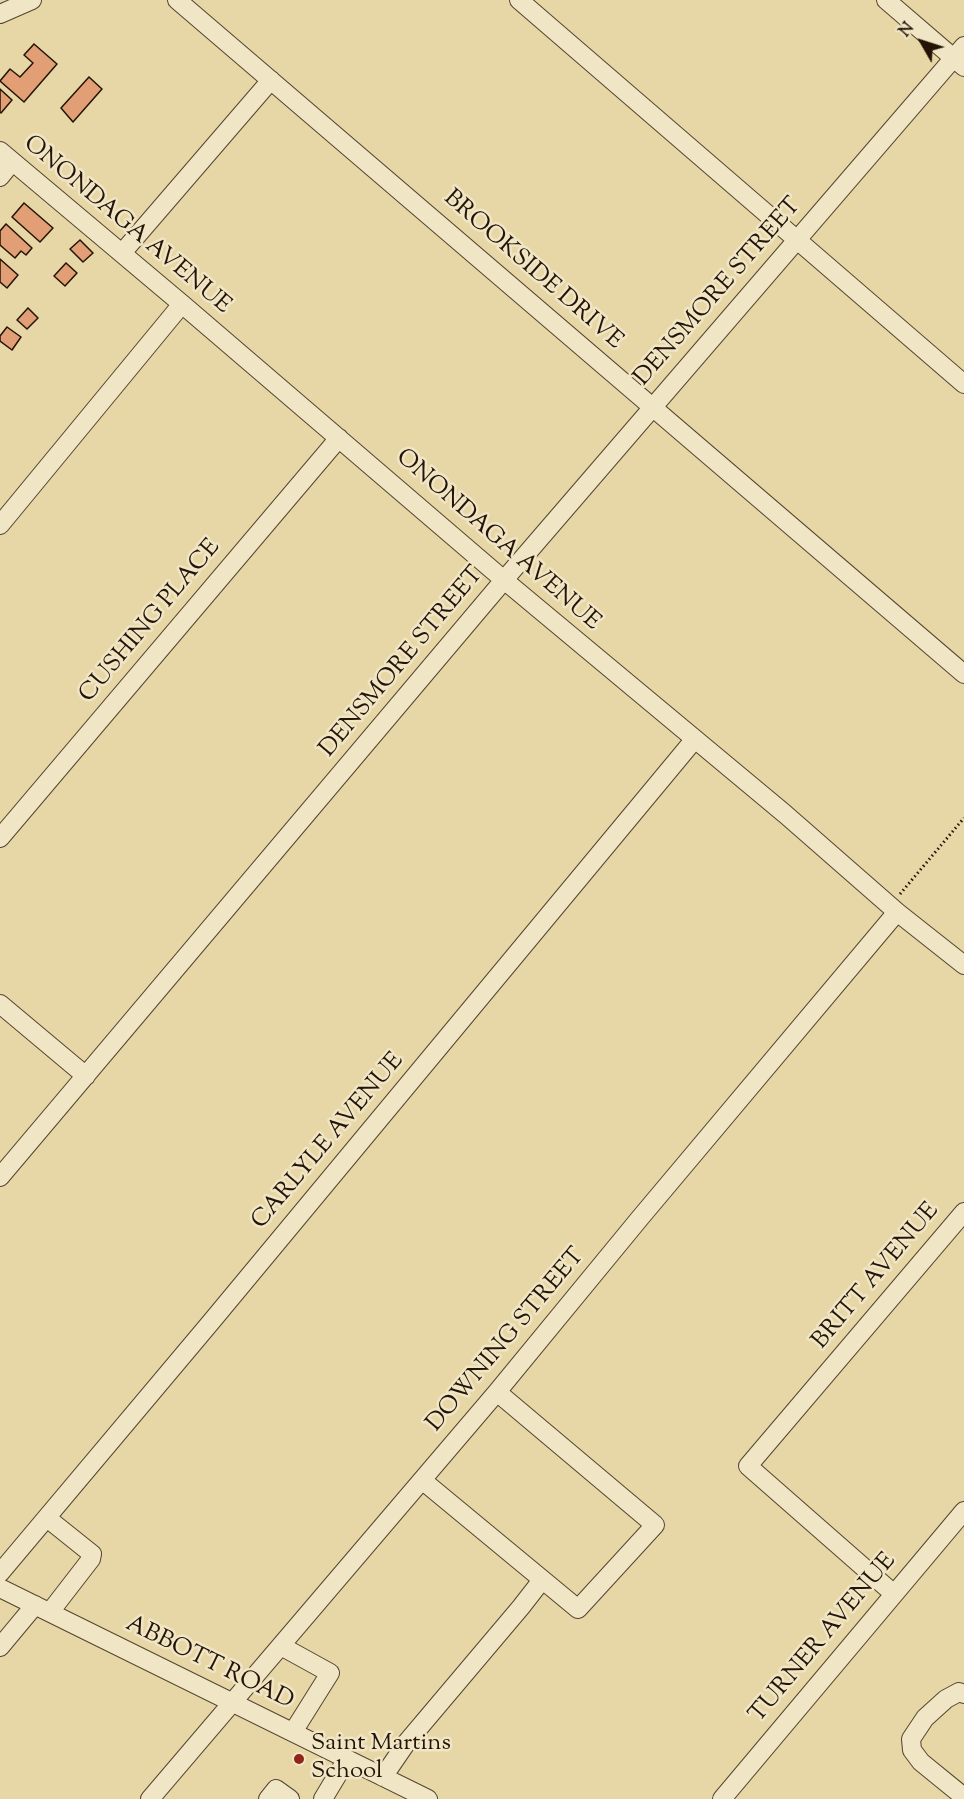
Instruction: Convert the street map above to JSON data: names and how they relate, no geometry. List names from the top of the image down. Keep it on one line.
{"streets":{"street":["ONONDAGA AVENUE","BROOKSIDE DRIVE","DENSMORE STREET","CUSHING PLACE","CARLYLE AVENUE","BRITT AVENUE","DOWNING STREET","TURNER AVENUE","ABBOTT ROAD"]},"crossings":[["ONONDAGA AVENUE","DENSMORE STREET"],["ONONDAGA AVENUE","CUSHING PLACE"],["ONONDAGA AVENUE","CARLYLE AVENUE"],["ONONDAGA AVENUE","DOWNING STREET"],["BROOKSIDE DRIVE","DENSMORE STREET"],["BRITT AVENUE","TURNER AVENUE"],["DOWNING STREET","ABBOTT ROAD"]],"places":["Saint Martins School"],"north":"top left"}
